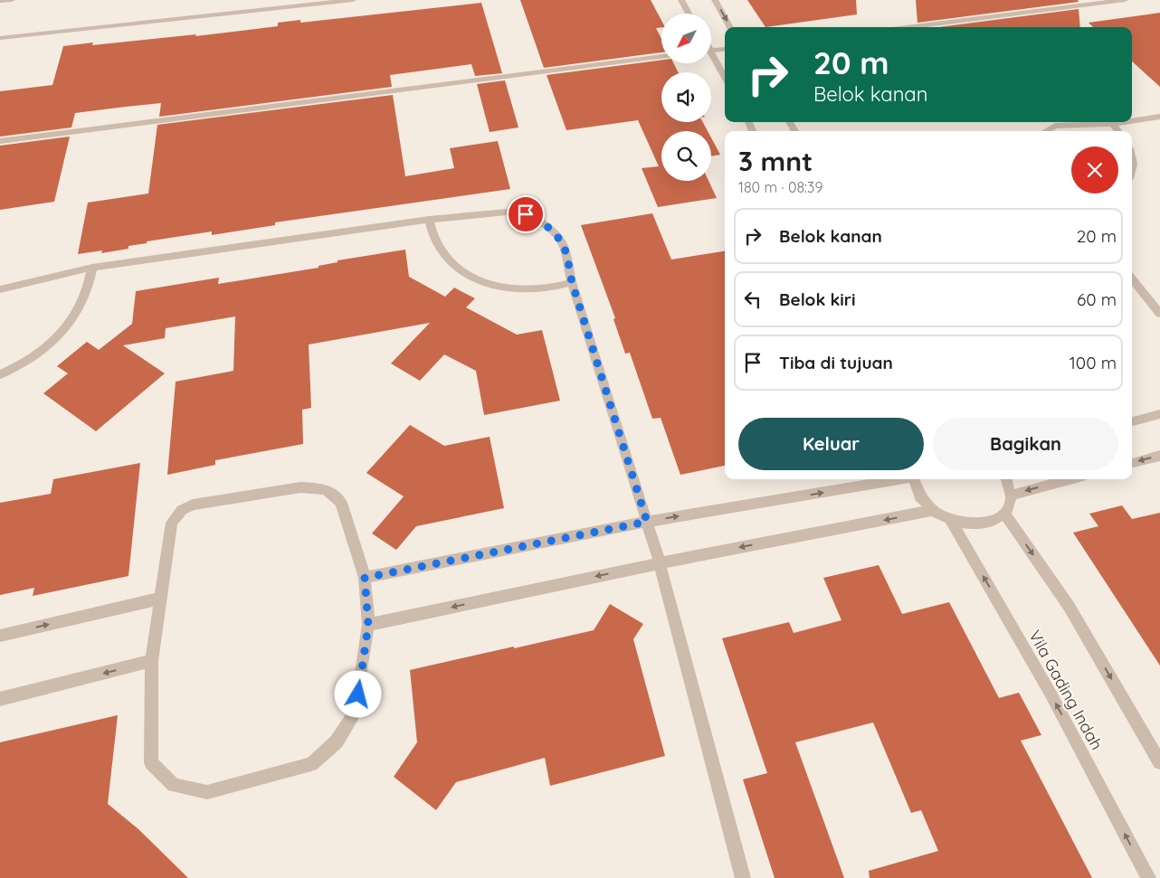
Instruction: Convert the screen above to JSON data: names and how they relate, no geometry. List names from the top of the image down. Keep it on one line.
{"streets":{"street":["Vila Gading Indah"]},"north":"bottom left","page":{"turn":["20 m","Belok kanan"],"heading":["3 mnt","180 m · 08:39"],"list":[{"name":"Belok kanan","value":"20 m"},{"name":"Belok kiri","value":"60 m"},{"name":"Tiba di tujuan","value":"100 m"}],"buttons":["Keluar","Bagikan"]}}
